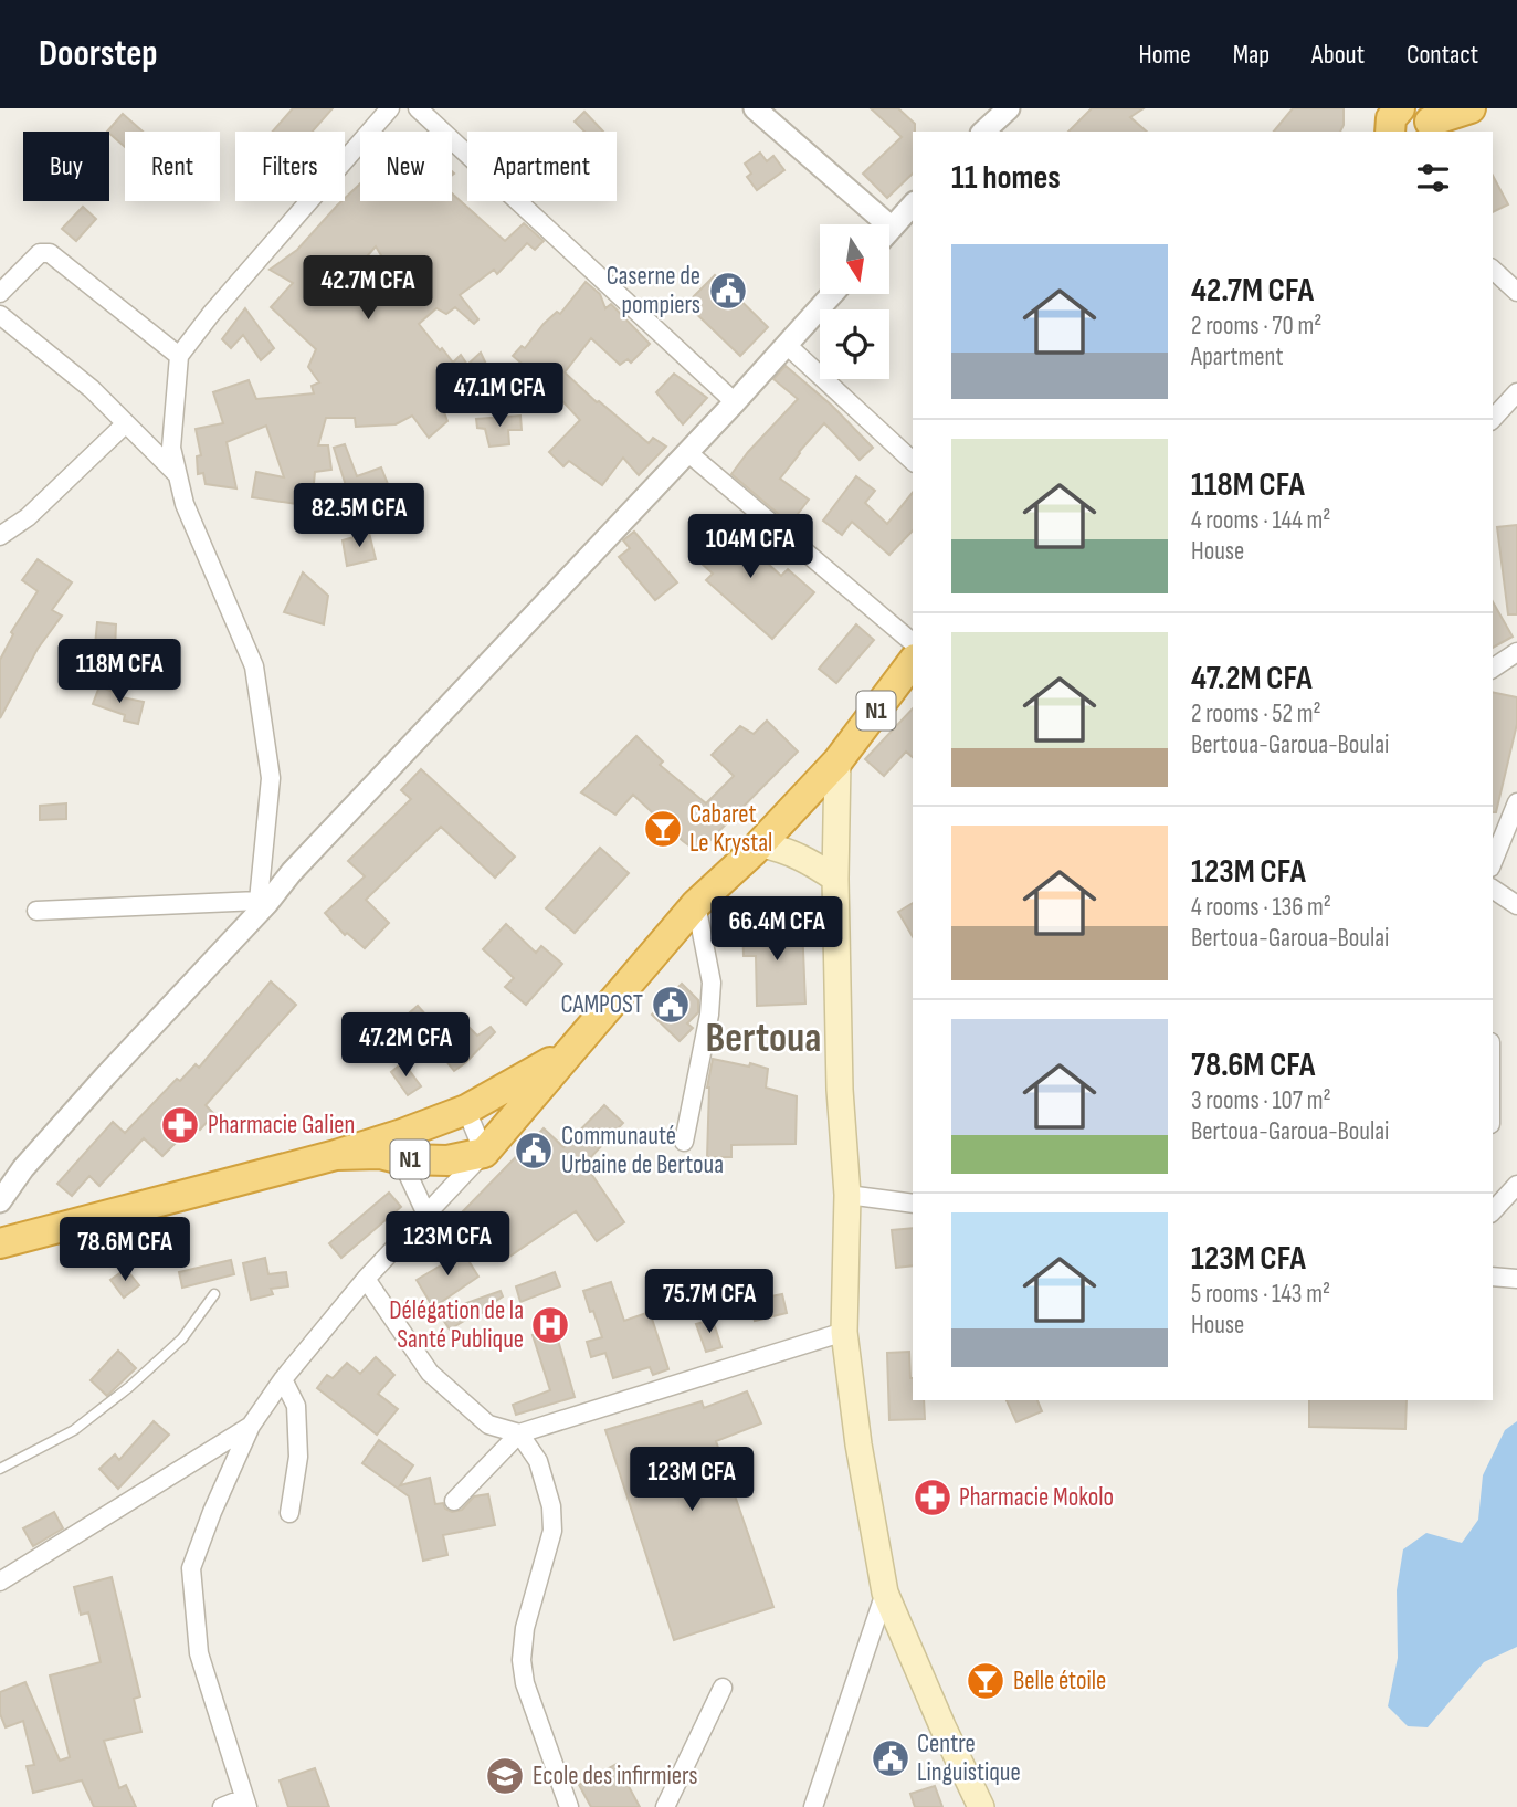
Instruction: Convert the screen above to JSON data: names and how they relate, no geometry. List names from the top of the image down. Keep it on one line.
{"streets":{"highway":["N1"]},"districts":["Bertoua"],"places":{"public building":["Caserne de pompiers","CAMPOST","Communauté Urbaine de Bertoua","Centre Linguistique"],"bar":["Cabaret Le Krystal","Belle étoile"],"pharmacy":["Pharmacie Galien","Pharmacie Mokolo"],"hospital":["Délégation de la Santé Publique"],"school or university":["Ecole des infirmiers"]},"north":"bottom","page":{"header":"Doorstep","nav":["Home","Map","About","Contact"],"chip":["Buy","Rent","Filters","New","Apartment"],"heading":"11 homes","list":[{"name":"42.7M CFA","note":"2 rooms · 70 m² · Apartment"},{"name":"118M CFA","note":"4 rooms · 144 m² · House"},{"name":"47.2M CFA","note":"2 rooms · 52 m² · Bertoua-Garoua-Boulai"},{"name":"123M CFA","note":"4 rooms · 136 m² · Bertoua-Garoua-Boulai"},{"name":"78.6M CFA","note":"3 rooms · 107 m² · Bertoua-Garoua-Boulai"},{"name":"123M CFA","note":"5 rooms · 143 m² · House"}],"price":["42.7M CFA","47.1M CFA","82.5M CFA","104M CFA","118M CFA","66.4M CFA","47.2M CFA","123M CFA","78.6M CFA","75.7M CFA","123M CFA"]}}
